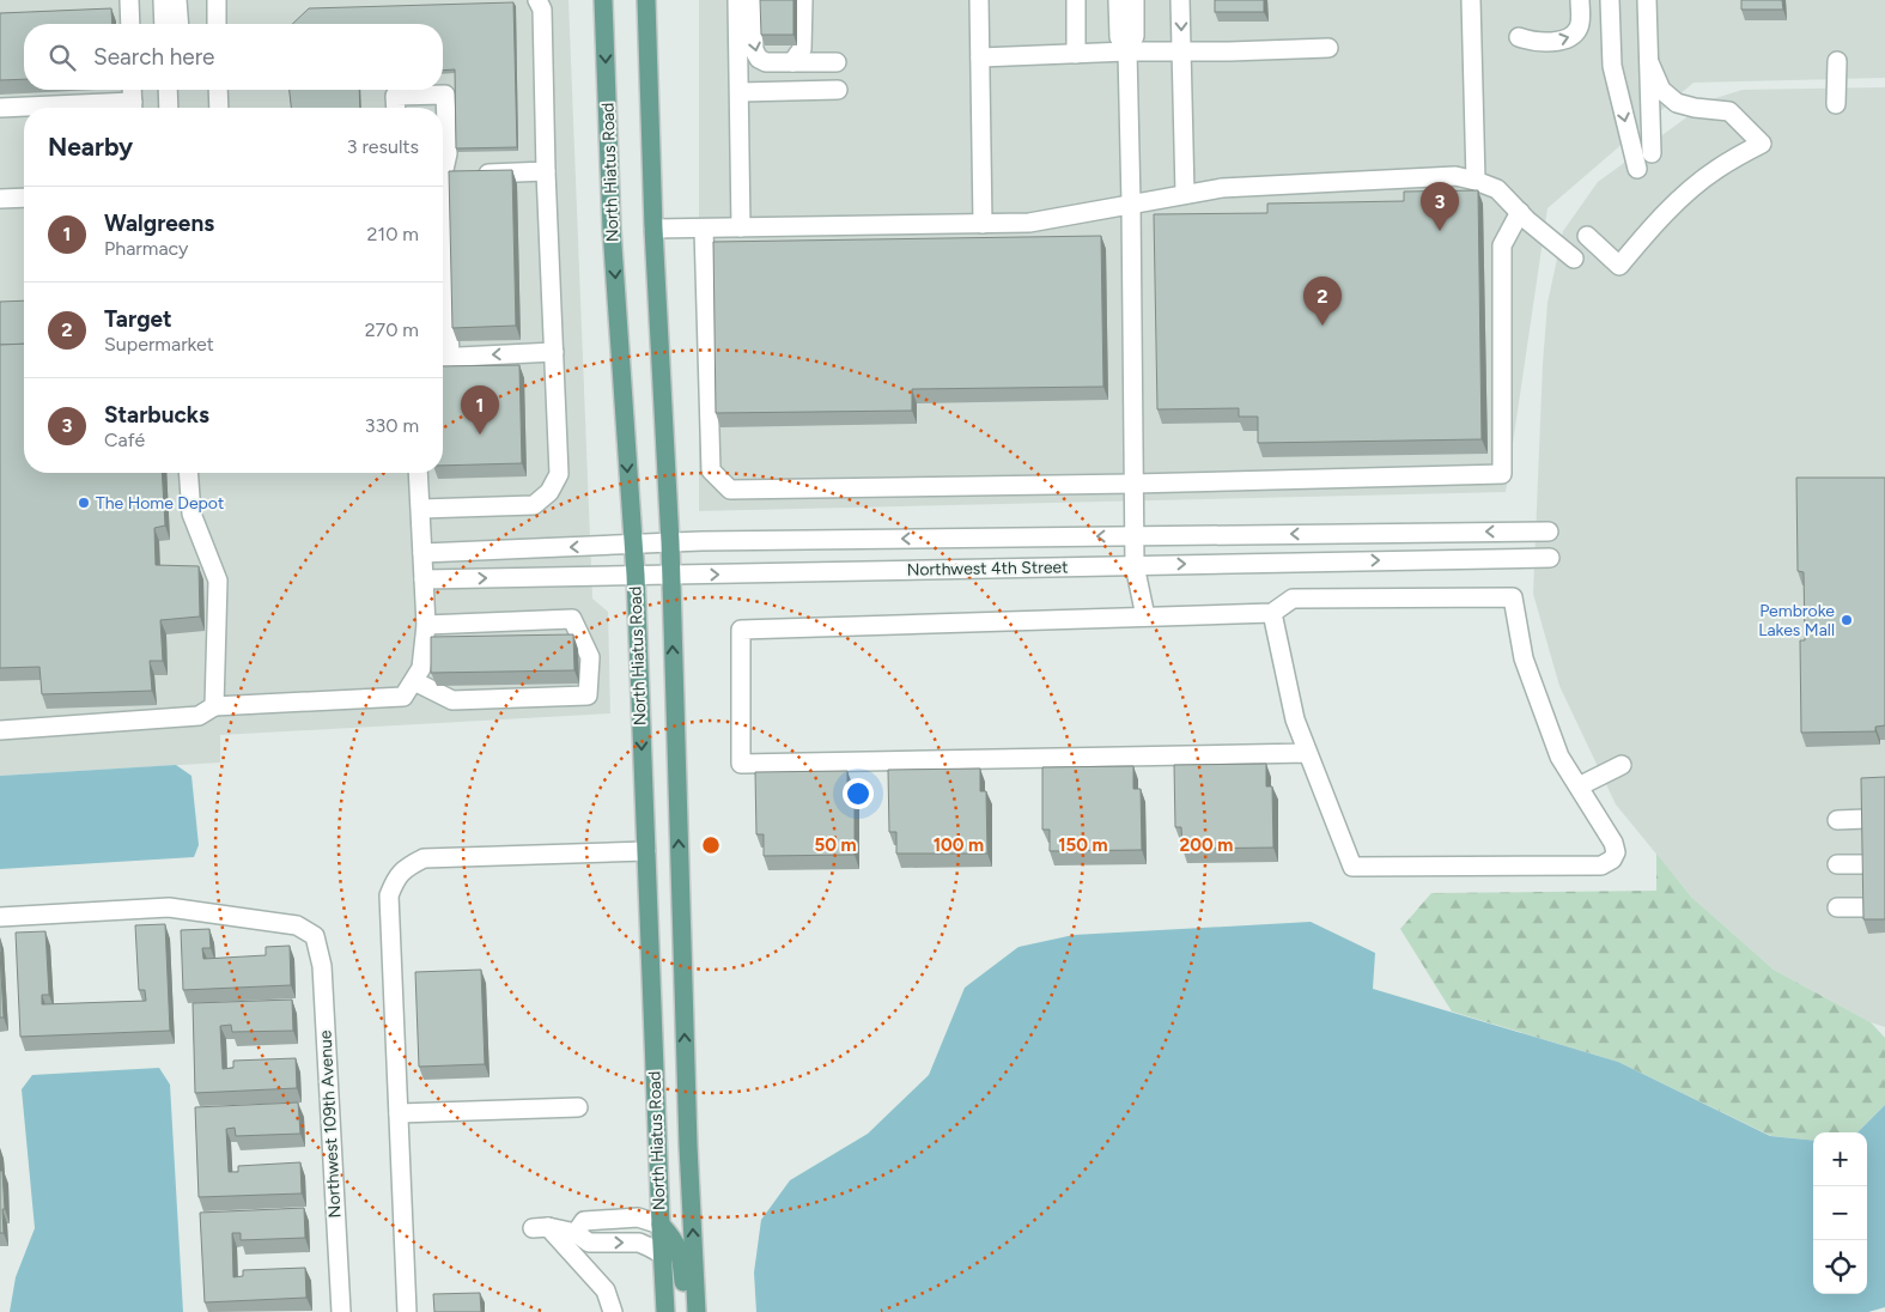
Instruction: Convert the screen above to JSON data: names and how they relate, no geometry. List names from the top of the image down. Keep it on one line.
{"streets":{"main road":["North Hiatus Road"],"street":["Northwest 4th Street","Northwest 109th Avenue"]},"crossings":[["North Hiatus Road","Northwest 4th Street"]],"places":["The Home Depot","Pembroke Lakes Mall"],"page":{"search":"Search here","heading":["Nearby","3 results"],"pins":["3","2","1"],"list":[{"mark":"1","name":"Walgreens","note":"Pharmacy","value":"210 m"},{"mark":"2","name":"Target","note":"Supermarket","value":"270 m"},{"mark":"3","name":"Starbucks","note":"Café","value":"330 m"}],"map_buttons":["+","−"]},"rings":["50 m","100 m","150 m","200 m"]}
